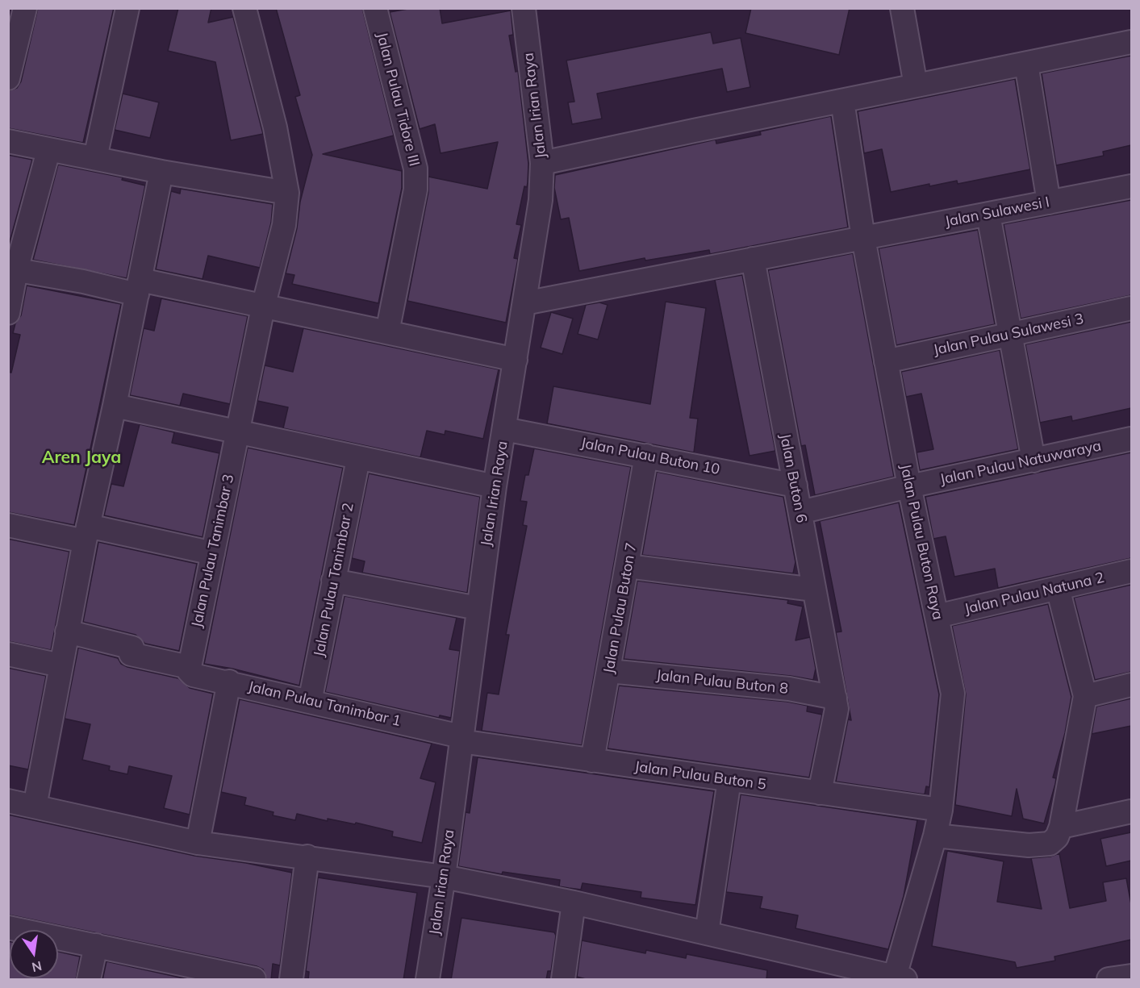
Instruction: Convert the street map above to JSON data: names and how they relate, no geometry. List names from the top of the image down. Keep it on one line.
{"streets":{"street":["Jalan Pulau Tidore III","Jalan Irian Raya","Jalan Sulawesi I","Jalan Pulau Sulawesi 3","Jalan Pulau Buton 10","Jalan Pulau Natuwaraya","Jalan Buton 6","Jalan Pulau Buton Raya","Jalan Pulau Tanimbar 3","Jalan Pulau Tanimbar 2","Jalan Pulau Natuna 2","Jalan Pulau Buton 7","Jalan Pulau Buton 8","Jalan Pulau Tanimbar 1","Jalan Pulau Buton 5"]},"crossings":[["Jalan Irian Raya","Jalan Sulawesi I"],["Jalan Irian Raya","Jalan Pulau Buton 10"],["Jalan Irian Raya","Jalan Pulau Tanimbar 1"],["Jalan Irian Raya","Jalan Pulau Buton 5"],["Jalan Sulawesi I","Jalan Buton 6"],["Jalan Sulawesi I","Jalan Pulau Buton Raya"],["Jalan Pulau Sulawesi 3","Jalan Pulau Buton Raya"],["Jalan Pulau Buton 10","Jalan Buton 6"],["Jalan Pulau Buton 10","Jalan Pulau Buton 7"],["Jalan Pulau Natuwaraya","Jalan Pulau Buton Raya"],["Jalan Buton 6","Jalan Pulau Buton 8"],["Jalan Buton 6","Jalan Pulau Buton 5"],["Jalan Pulau Buton Raya","Jalan Pulau Natuna 2"],["Jalan Pulau Buton Raya","Jalan Pulau Buton 5"],["Jalan Pulau Tanimbar 3","Jalan Pulau Tanimbar 1"],["Jalan Pulau Tanimbar 2","Jalan Pulau Tanimbar 1"],["Jalan Pulau Buton 7","Jalan Pulau Buton 8"],["Jalan Pulau Buton 7","Jalan Pulau Buton 5"],["Jalan Pulau Tanimbar 1","Jalan Pulau Buton 5"]],"districts":["Aren Jaya"],"north":"bottom"}
